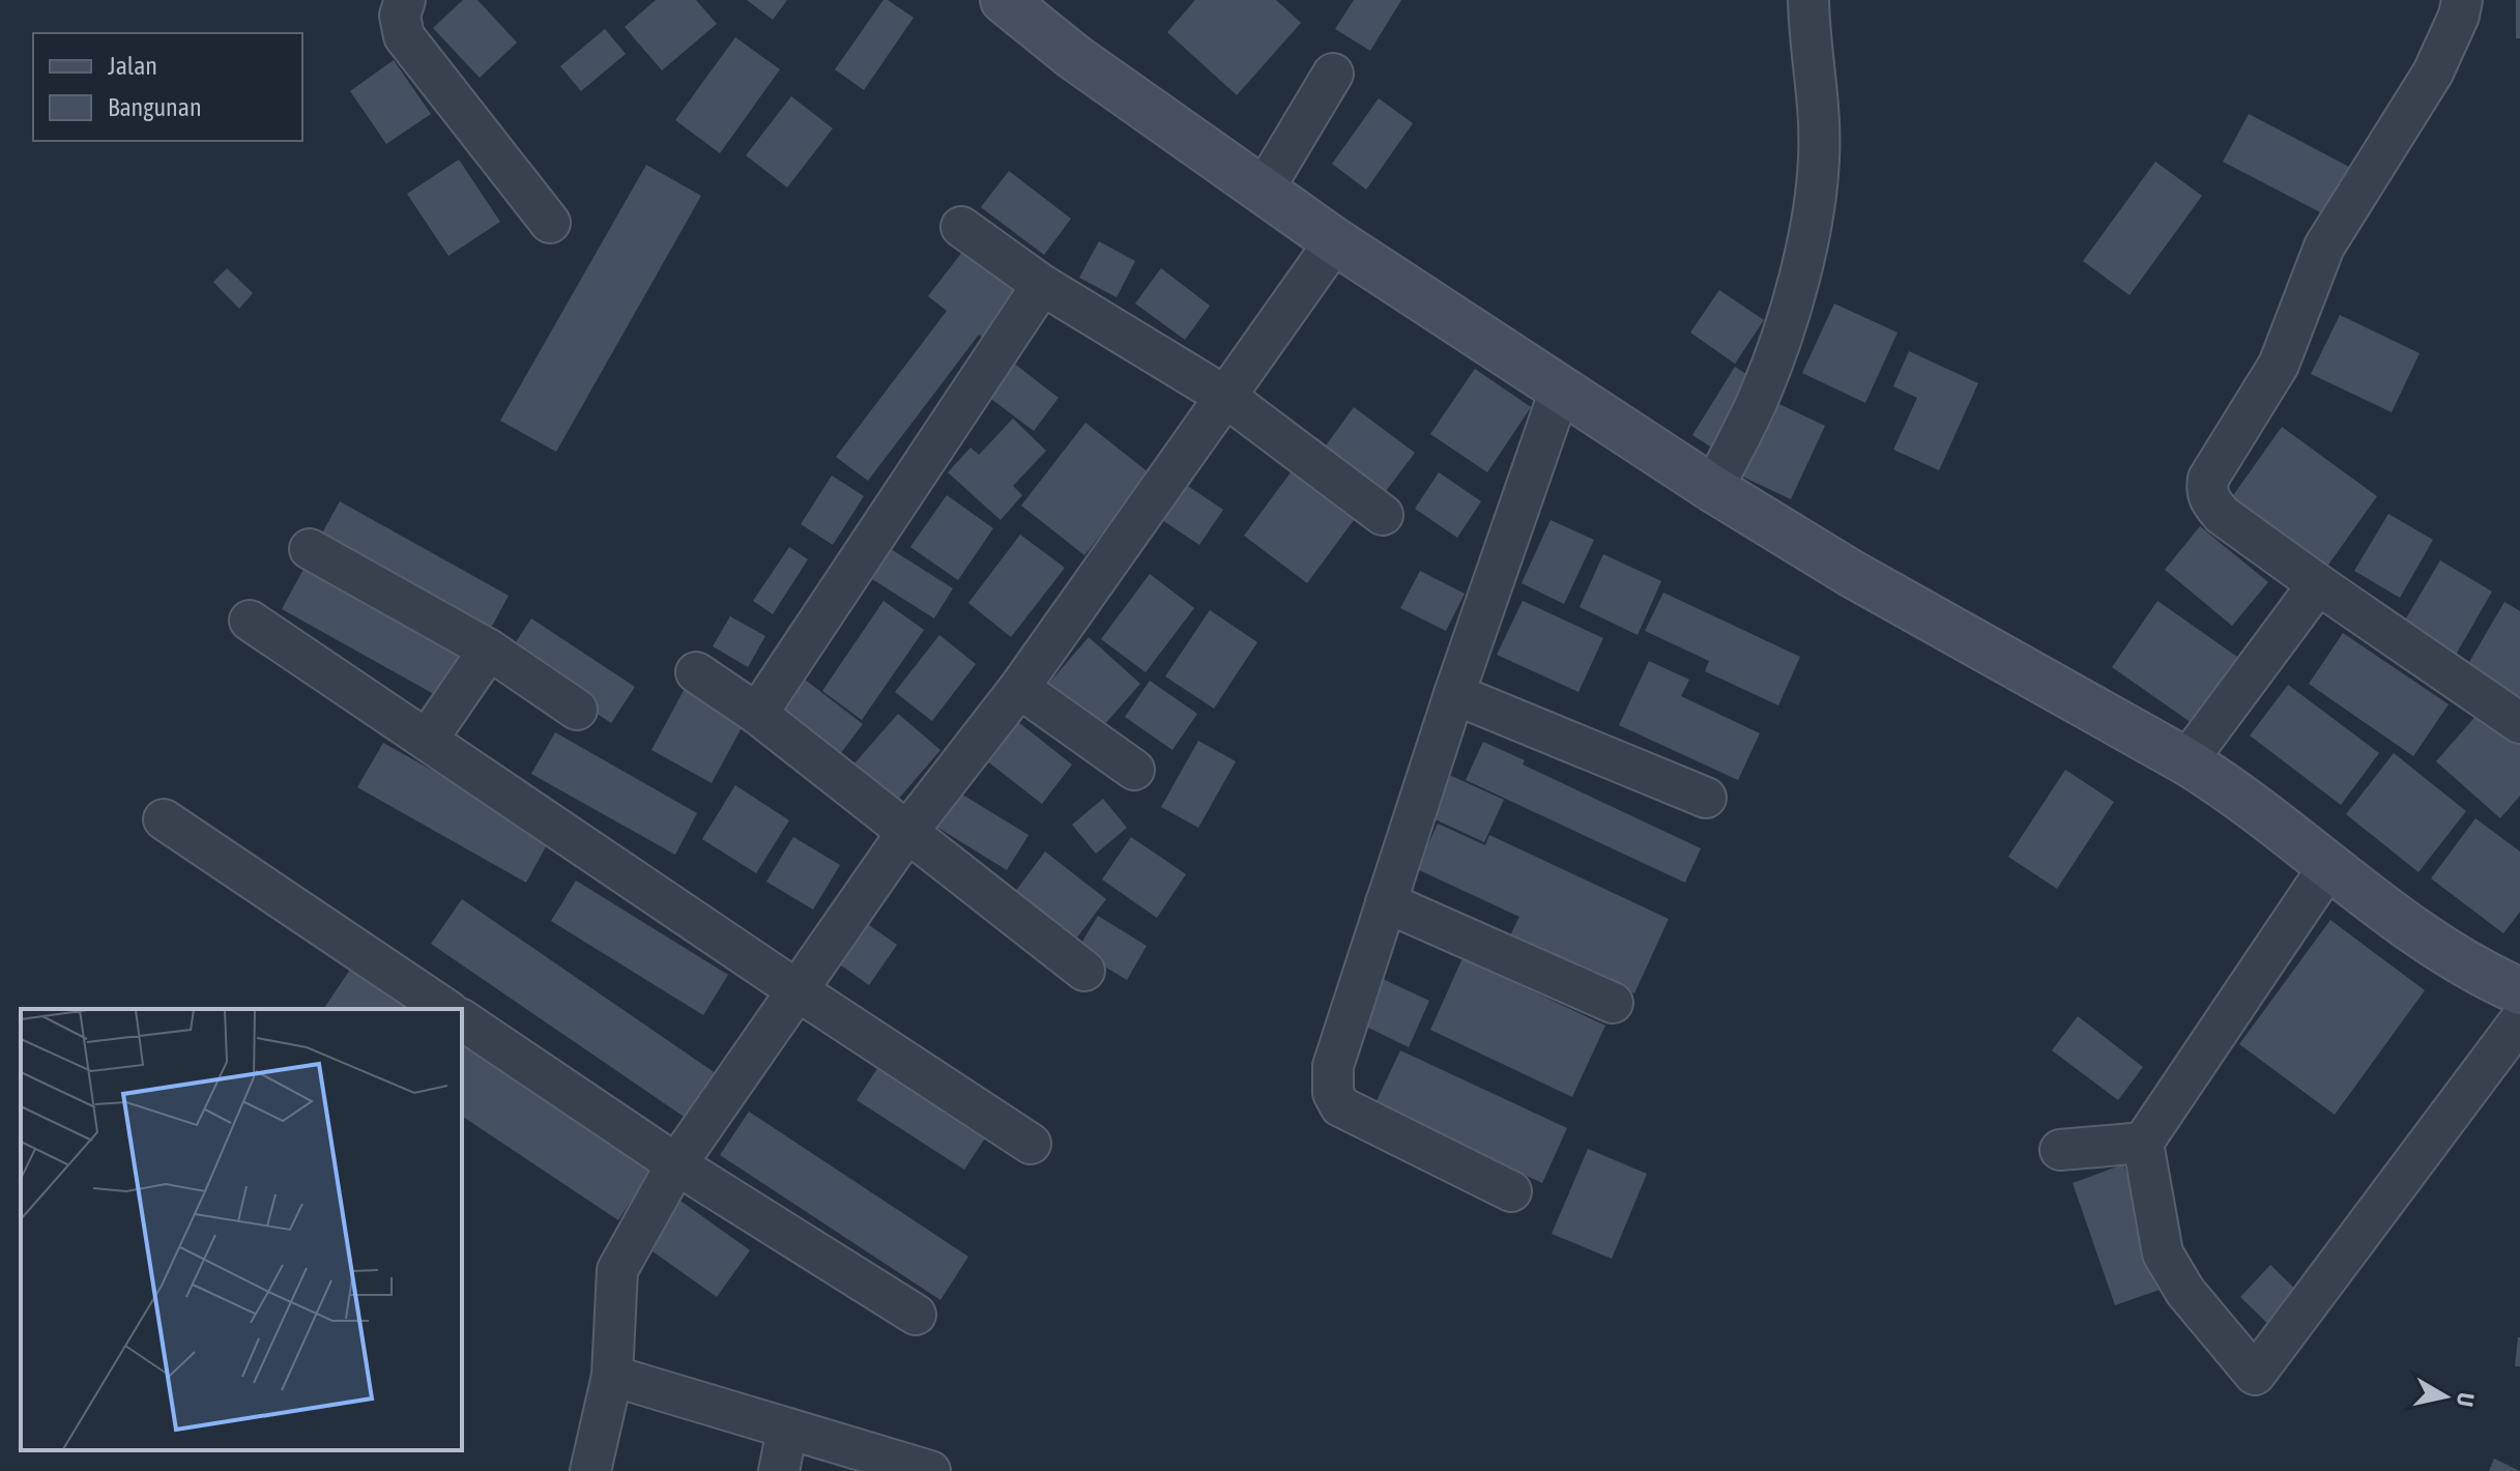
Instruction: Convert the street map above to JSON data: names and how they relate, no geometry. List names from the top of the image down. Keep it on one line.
{"legend":["Jalan","Bangunan"],"north":"right"}
